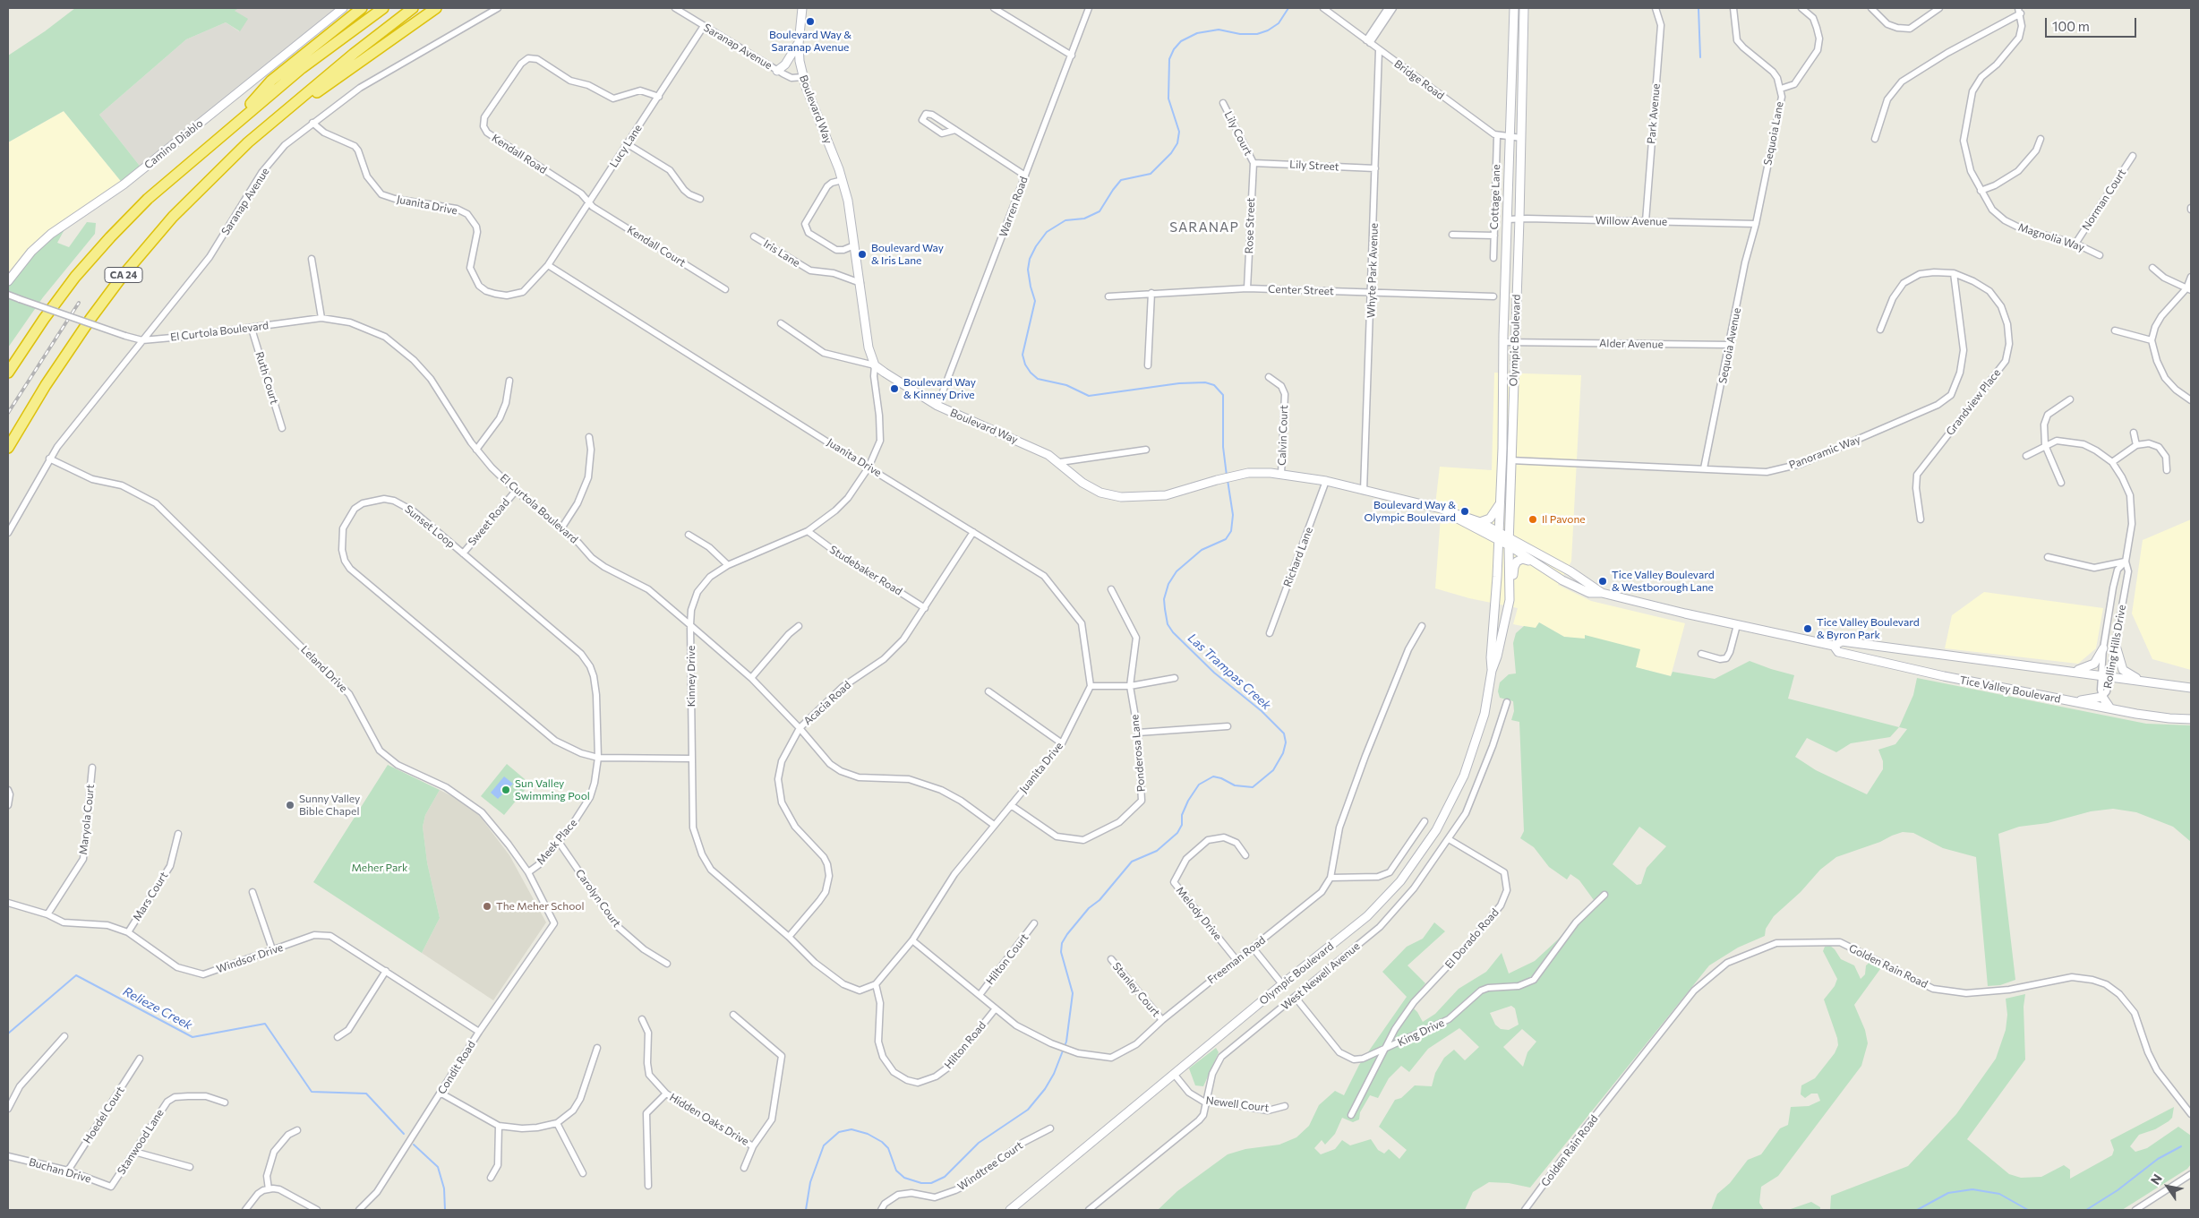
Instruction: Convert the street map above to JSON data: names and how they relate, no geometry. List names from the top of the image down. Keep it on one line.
{"streets":{"highway":["CA 24"],"street":["Saranap Avenue","Bridge Road","Boulevard Way","Park Avenue","Lily Court","Sequoia Lane","Camino Diablo","Lucy Lane","Kendall Road","Lily Street","Cottage Lane","Norman Court","Juanita Drive","Warren Road","Willow Avenue","Rose Street","Magnolia Way","Kendall Court","Iris Lane","Whyte Park Avenue","Center Street","El Curtola Boulevard","Olympic Boulevard","Alder Avenue","Sequoia Avenue","Ruth Court","Grandview Place","Calvin Court","Panoramic Way","Sweet Road","Sunset Loop","Richard Lane","Studebaker Road","Rolling Hills Drive","Leland Drive","Kinney Drive","Tice Valley Boulevard","Acacia Road","Ponderosa Lane","Maryola Court","Meek Place","Mars Court","Carolyn Court","Melody Drive","El Dorado Road","Windsor Drive","Hilton Court","Freeman Road","Golden Rain Road","West Newell Avenue","Stanley Court","King Drive","Hilton Road","Condit Road","Newell Court","Hoedel Court","Hidden Oaks Drive","Stanwood Lane","Windtree Court","Buchan Drive"]},"crossings":[["Saranap Avenue","Boulevard Way"],["Saranap Avenue","Lucy Lane"],["Saranap Avenue","Juanita Drive"],["Saranap Avenue","El Curtola Boulevard"],["Saranap Avenue","Leland Drive"],["Bridge Road","Cottage Lane"],["Bridge Road","Whyte Park Avenue"],["Bridge Road","Olympic Boulevard"],["Boulevard Way","Warren Road"],["Boulevard Way","Iris Lane"],["Boulevard Way","Whyte Park Avenue"],["Boulevard Way","Olympic Boulevard"],["Boulevard Way","Calvin Court"],["Boulevard Way","Richard Lane"],["Boulevard Way","Kinney Drive"],["Boulevard Way","Tice Valley Boulevard"],["Park Avenue","Willow Avenue"],["Lily Court","Lily Street"],["Lily Court","Rose Street"],["Sequoia Lane","Willow Avenue"],["Sequoia Lane","Sequoia Avenue"],["Lucy Lane","Kendall Road"],["Lucy Lane","Juanita Drive"],["Lucy Lane","Kendall Court"],["Kendall Road","Kendall Court"],["Lily Street","Rose Street"],["Lily Street","Whyte Park Avenue"],["Norman Court","Magnolia Way"],["Juanita Drive","El Curtola Boulevard"],["Juanita Drive","Kinney Drive"],["Juanita Drive","Acacia Road"],["Juanita Drive","Ponderosa Lane"],["Juanita Drive","Freeman Road"],["Juanita Drive","Hilton Road"],["Willow Avenue","Olympic Boulevard"],["Willow Avenue","Sequoia Avenue"],["Rose Street","Center Street"],["Whyte Park Avenue","Center Street"],["El Curtola Boulevard","Ruth Court"],["El Curtola Boulevard","Sweet Road"],["El Curtola Boulevard","Kinney Drive"],["El Curtola Boulevard","Acacia Road"],["Olympic Boulevard","Alder Avenue"],["Olympic Boulevard","Panoramic Way"],["Olympic Boulevard","Tice Valley Boulevard"],["Olympic Boulevard","Newell Court"],["Alder Avenue","Sequoia Avenue"],["Sequoia Avenue","Panoramic Way"],["Grandview Place","Panoramic Way"],["Sweet Road","Sunset Loop"],["Sunset Loop","Kinney Drive"],["Sunset Loop","Meek Place"],["Studebaker Road","Kinney Drive"],["Studebaker Road","Acacia Road"],["Rolling Hills Drive","Tice Valley Boulevard"],["Leland Drive","Meek Place"],["Leland Drive","Condit Road"],["Kinney Drive","Acacia Road"],["Kinney Drive","Hilton Road"],["Maryola Court","Windsor Drive"],["Meek Place","Carolyn Court"],["Mars Court","Windsor Drive"],["Melody Drive","Freeman Road"],["El Dorado Road","West Newell Avenue"],["El Dorado Road","King Drive"],["Windsor Drive","Condit Road"],["Hilton Court","Freeman Road"],["Freeman Road","Stanley Court"],["Freeman Road","Hilton Road"],["West Newell Avenue","King Drive"],["West Newell Avenue","Newell Court"],["Hoedel Court","Buchan Drive"],["Stanwood Lane","Buchan Drive"]],"districts":["SARANAP"],"water":["Las Trampas Creek","Relieze Creek"],"parks":["Meher Park"],"places":["Boulevard Way & Saranap Avenue","Boulevard Way & Iris Lane","Boulevard Way & Kinney Drive","Boulevard Way & Olympic Boulevard","Il Pavone","Tice Valley Boulevard & Westborough Lane","Tice Valley Boulevard & Byron Park","Sun Valley Swimming Pool","Sunny Valley Bible Chapel","The Meher School"],"scale_bar":"100 m","north":"top left"}
